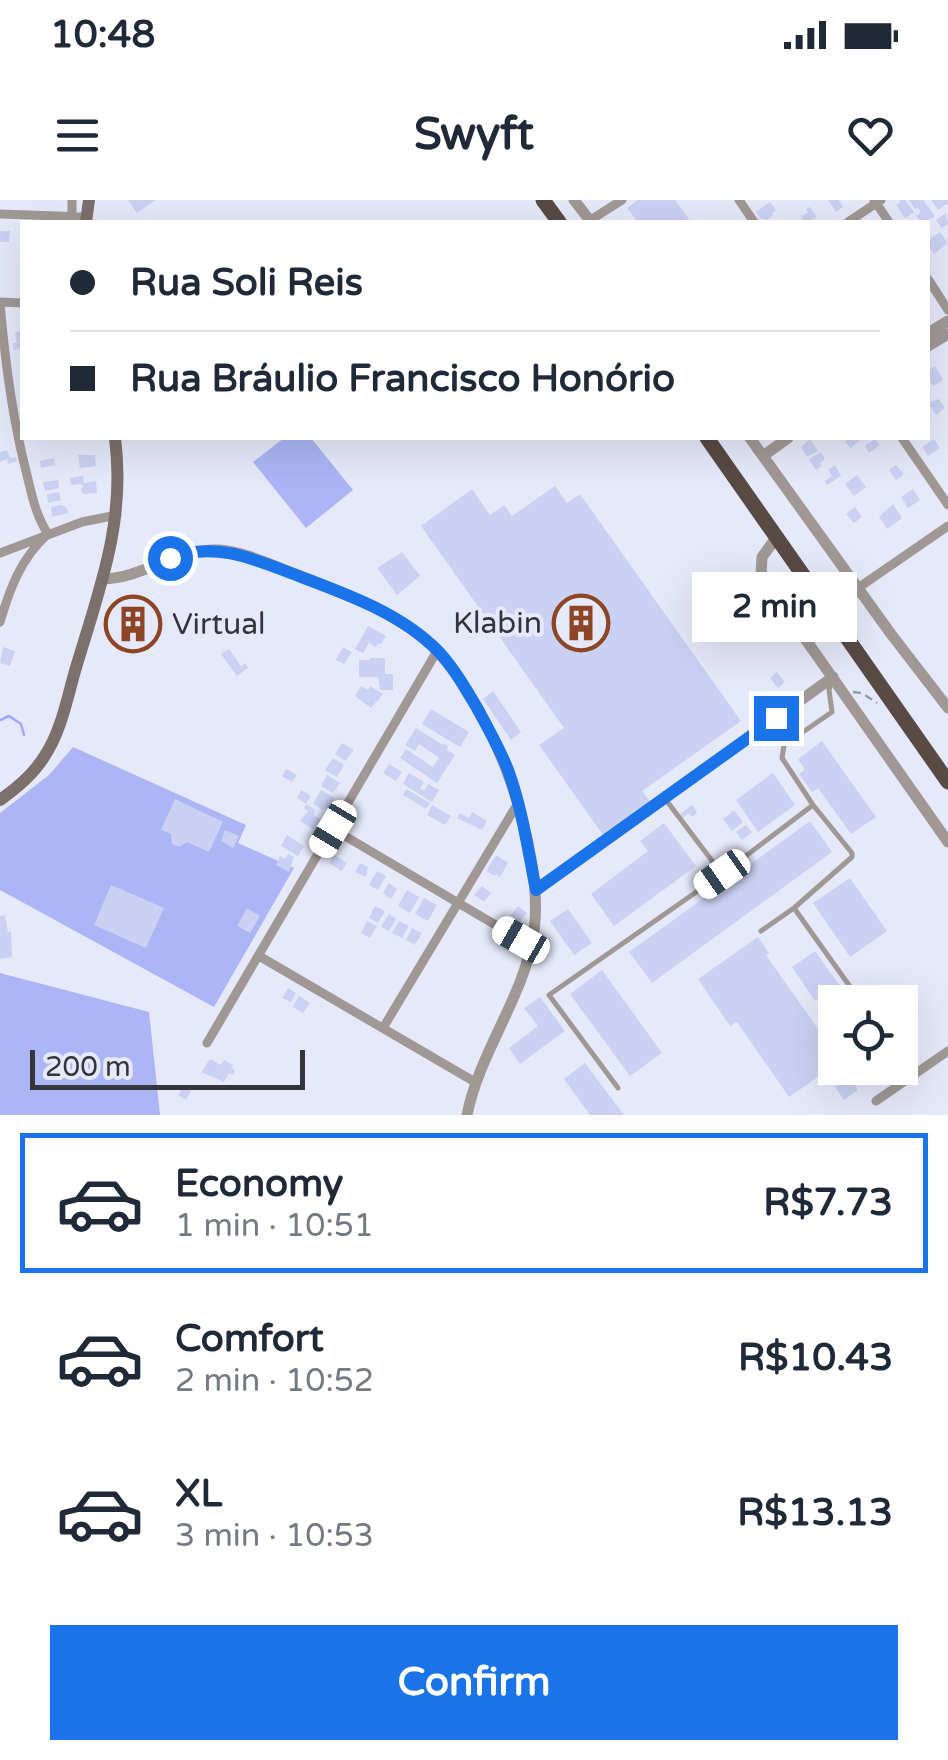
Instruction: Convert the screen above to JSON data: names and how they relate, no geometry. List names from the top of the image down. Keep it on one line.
{"places":{"building":["Klabin","Virtual"]},"scale_bar":"200 m","page":{"status":"10:48","header":"Swyft","banner":["Rua Soli Reis","Rua Bráulio Francisco Honório"],"bubble":"2 min","scale":"200 m","list":[{"name":"Economy","note":"1 min · 10:51","value":"R$7.73"},{"name":"Comfort","note":"2 min · 10:52","value":"R$10.43"},{"name":"XL","note":"3 min · 10:53","value":"R$13.13"}],"buttons":"Confirm"}}
